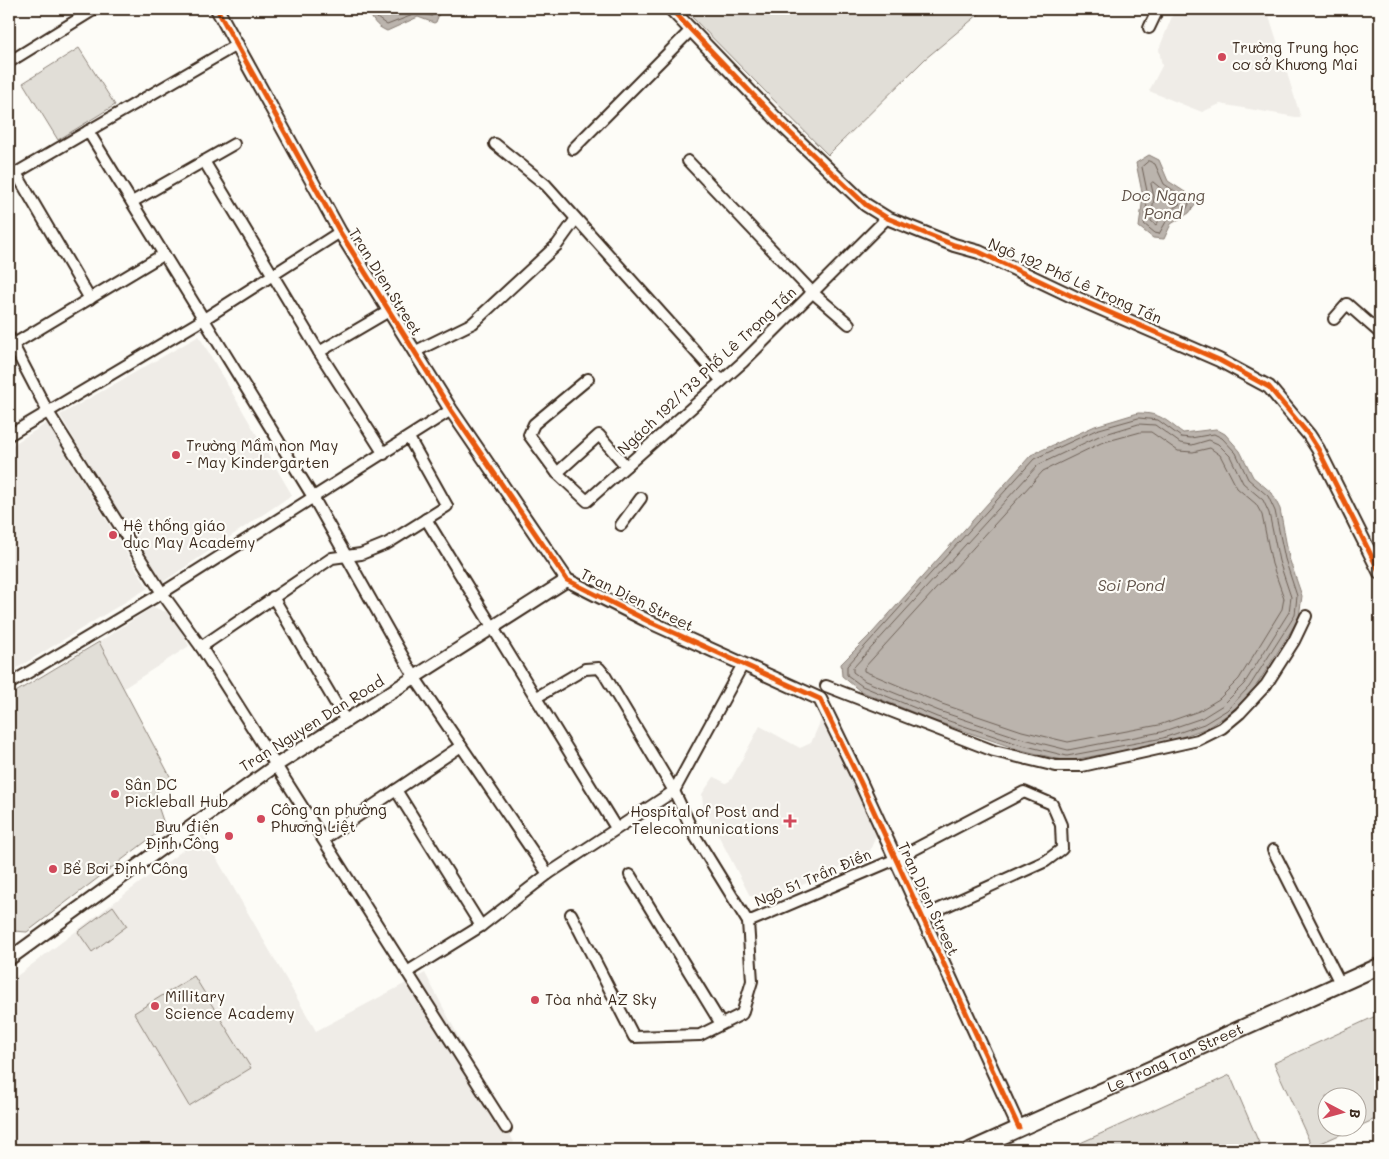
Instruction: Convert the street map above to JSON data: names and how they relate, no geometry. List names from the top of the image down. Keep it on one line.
{"streets":{"main road":["Le Trong Tan Street"],"street":["Ngõ 192 Phố Lê Trọng Tấn","Tran Dien Street","Ngách 192/173 Phố Lê Trọng Tấn","Tran Nguyen Dan Road","Ngõ 51 Trần Điền"]},"crossings":[["Ngõ 192 Phố Lê Trọng Tấn","Ngách 192/173 Phố Lê Trọng Tấn"],["Tran Dien Street","Tran Nguyen Dan Road"],["Tran Dien Street","Ngõ 51 Trần Điền"],["Tran Dien Street","Le Trong Tan Street"]],"water":["Doc Ngang Pond","Soi Pond"],"places":{"other":["Trường Trung học cơ sở Khương Mai","Trường Mầm non May - May Kindergarten","Hệ thống giáo dục May Academy","Sân DC Pickleball Hub","Công an phường Phương Liệt","Bưu điện Định Công","Bể Bơi Định Công","Tòa nhà AZ Sky","Millitary Science Academy"],"health":["Hospital of Post and Telecommunications"]},"north":"right"}
